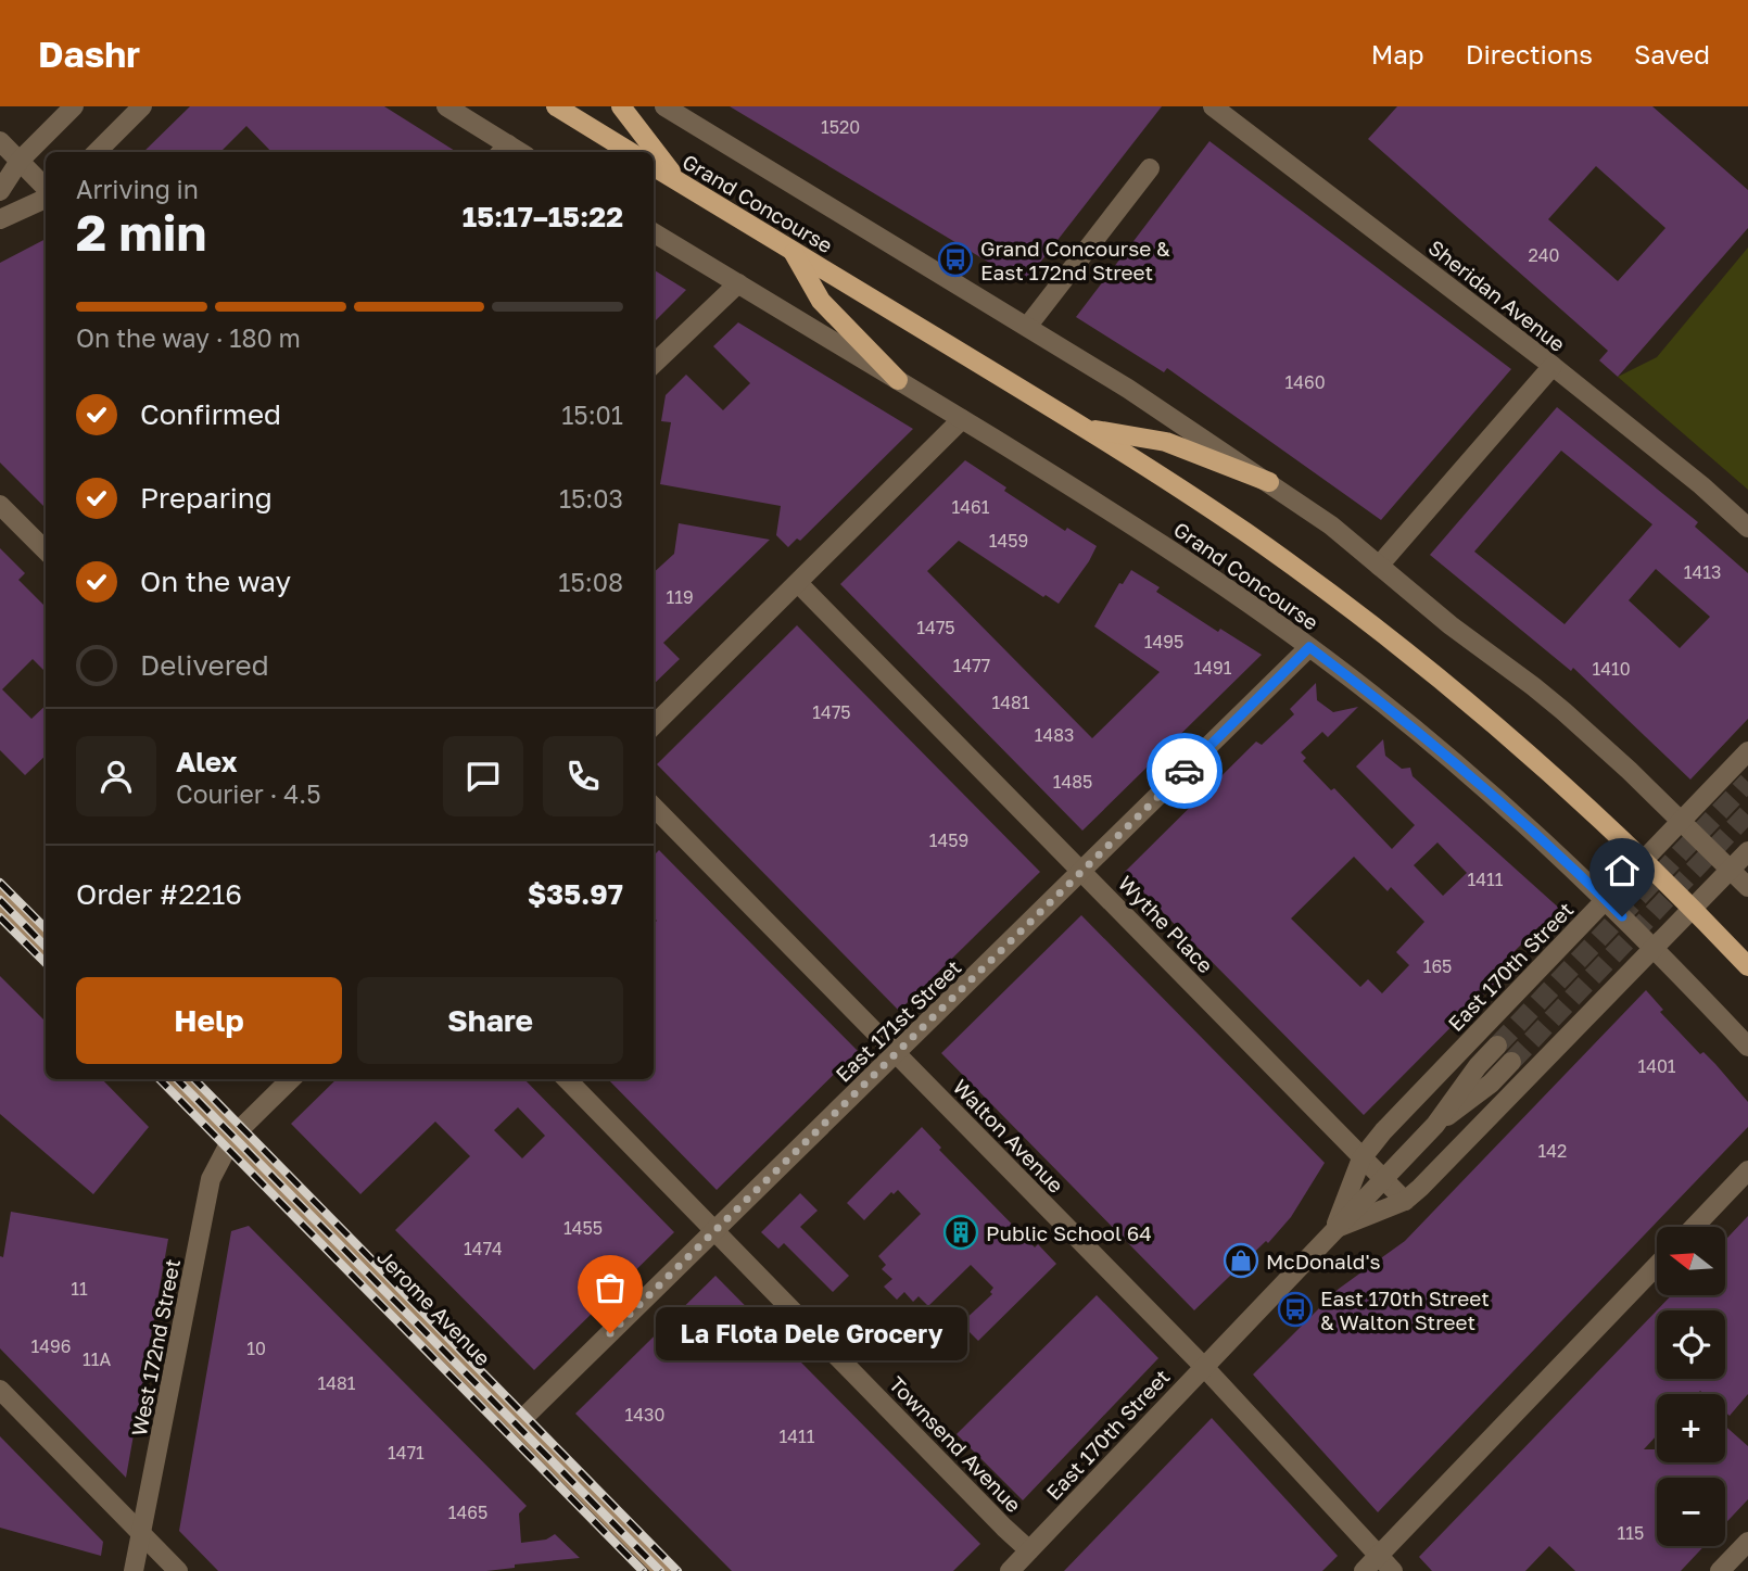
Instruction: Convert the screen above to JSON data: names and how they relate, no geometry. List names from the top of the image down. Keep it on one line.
{"streets":{"main road":["Grand Concourse","Jerome Avenue"],"street":["Sheridan Avenue","Wythe Place","East 170th Street","East 171st Street","Walton Avenue","West 172nd Street","Townsend Avenue"]},"crossings":[["Grand Concourse","East 170th Street"],["Grand Concourse","East 171st Street"],["Wythe Place","East 170th Street"],["Wythe Place","East 171st Street"],["East 170th Street","Walton Avenue"],["East 170th Street","Townsend Avenue"],["East 171st Street","Walton Avenue"],["East 171st Street","Jerome Avenue"],["East 171st Street","Townsend Avenue"],["Jerome Avenue","West 172nd Street"]],"places":{"bus stop":["Grand Concourse & East 172nd Street","East 170th Street & Walton Street"],"building":["Public School 64"],"shop":["McDonald's"],"other":["La Flota Dele Grocery"]},"house_numbers":["1520","240","1460","1461","1459","1413","119","1475","1495","1477","1491","1410","1481","1475","1483","1485","1459","1411","165","1401","142","1455","1474","11","1496","10","11A","1481","1430","1411","1471","1465","115"],"north":"left","page":{"header":"Dashr","nav":["Map","Directions","Saved"],"heading":["2 min","Arriving in","15:17–15:22"],"panel":["Alex","Courier · 4.5","Order #2216","$35.97"],"bar":"On the way · 180 m","list":[["Confirmed","15:01"],["Preparing","15:03"],["On the way","15:08"],"Delivered"],"buttons":["Help","Share"],"map_buttons":["+","−"],"bubble":"La Flota Dele Grocery"}}
